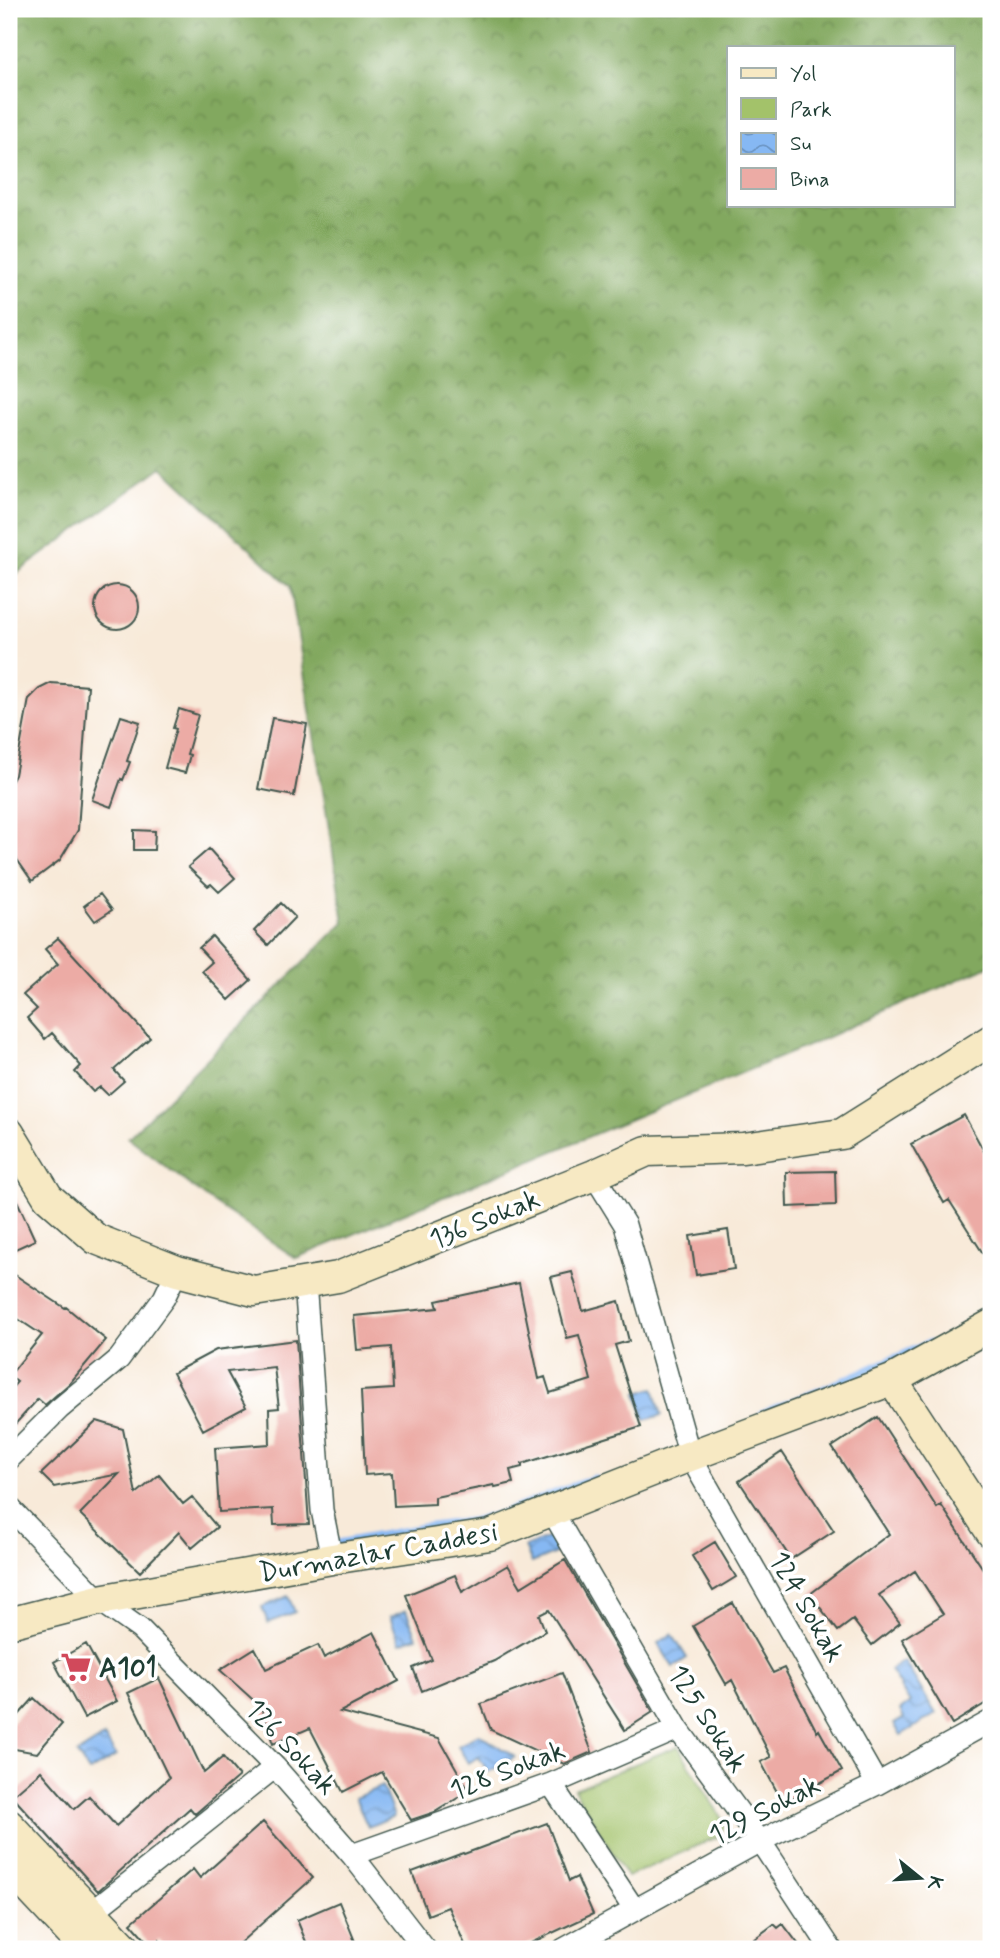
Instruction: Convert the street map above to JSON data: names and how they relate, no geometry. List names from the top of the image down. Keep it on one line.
{"streets":{"street":["136 Sokak","Durmazlar Caddesi","124 Sokak","125 Sokak","126 Sokak","128 Sokak","129 Sokak"]},"crossings":[["136 Sokak","124 Sokak"],["Durmazlar Caddesi","124 Sokak"],["Durmazlar Caddesi","125 Sokak"],["Durmazlar Caddesi","126 Sokak"],["124 Sokak","129 Sokak"],["125 Sokak","128 Sokak"],["125 Sokak","129 Sokak"],["126 Sokak","128 Sokak"]],"places":{"supermarket":["A101"]},"legend":["Yol","Park","Su","Bina"],"north":"right"}
